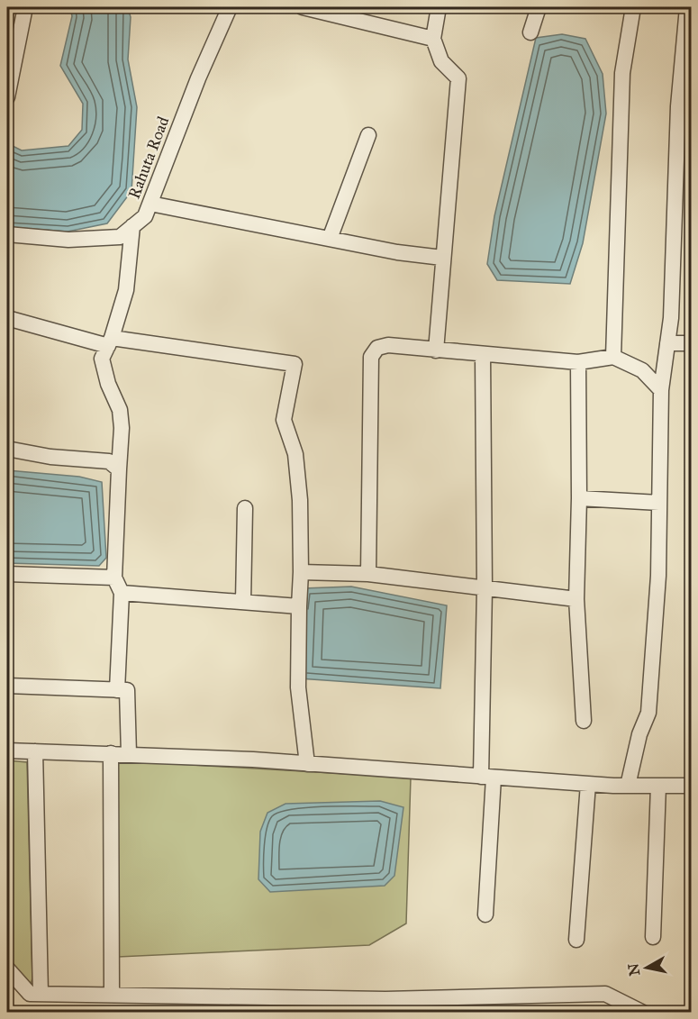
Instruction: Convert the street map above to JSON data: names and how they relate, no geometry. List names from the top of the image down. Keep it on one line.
{"streets":{"street":["Rahuta Road"]},"north":"left"}
